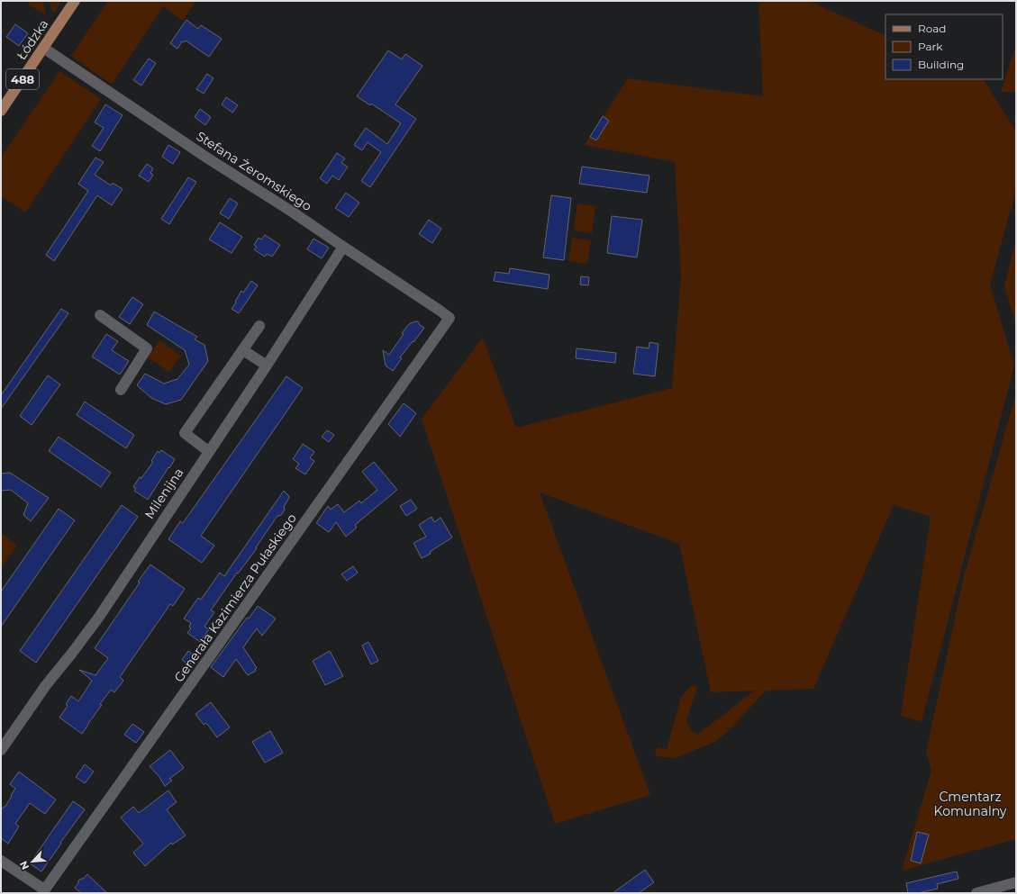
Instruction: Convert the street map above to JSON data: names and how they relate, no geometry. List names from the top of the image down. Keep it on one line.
{"streets":{"main road":["Łódzka","488"],"street":["Stefana Żeromskiego","Milenijna","Generała Kazimierza Pułaskiego"]},"crossings":[["Łódzka","Stefana Żeromskiego"],["Stefana Żeromskiego","Milenijna"],["Stefana Żeromskiego","Generała Kazimierza Pułaskiego"]],"parks":["Cmentarz Komunalny"],"legend":["Road","Park","Building"],"north":"bottom left"}
